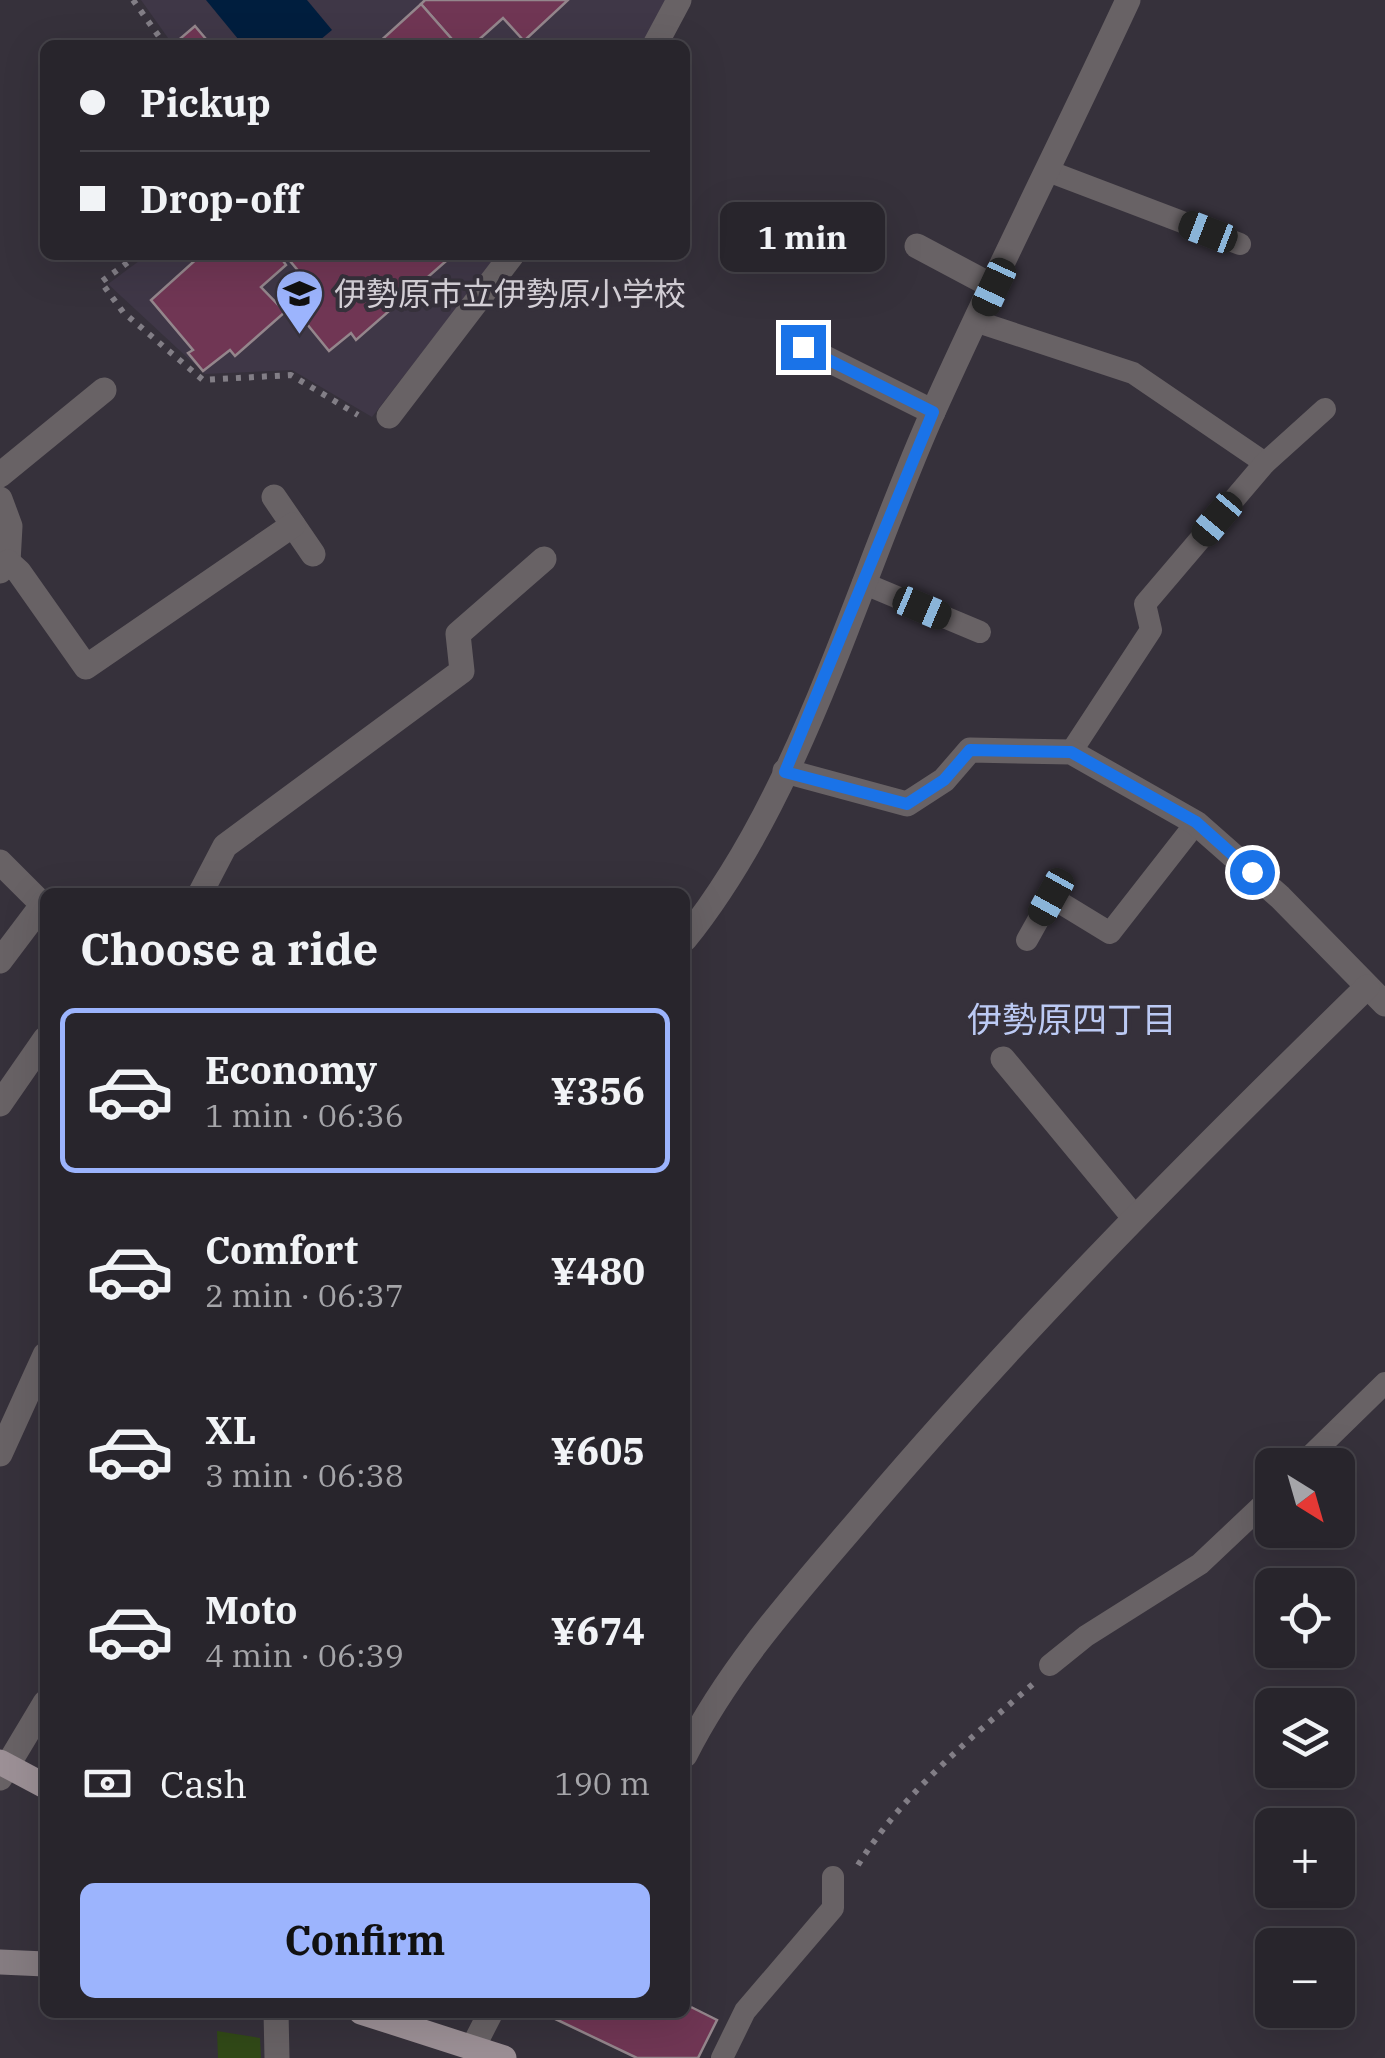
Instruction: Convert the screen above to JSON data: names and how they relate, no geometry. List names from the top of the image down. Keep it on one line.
{"districts":["伊勢原四丁目"],"places":{"school or university":["伊勢原市立伊勢原小学校"]},"north":"bottom right","page":{"banner":["Pickup","Drop-off"],"bubble":"1 min","heading":"Choose a ride","list":[{"name":"Economy","note":"1 min · 06:36","value":"¥356"},{"name":"Comfort","note":"2 min · 06:37","value":"¥480"},{"name":"XL","note":"3 min · 06:38","value":"¥605"},{"name":"Moto","note":"4 min · 06:39","value":"¥674"}],"map_buttons":["+","−"],"pay":["Cash","190 m"],"buttons":"Confirm"}}
